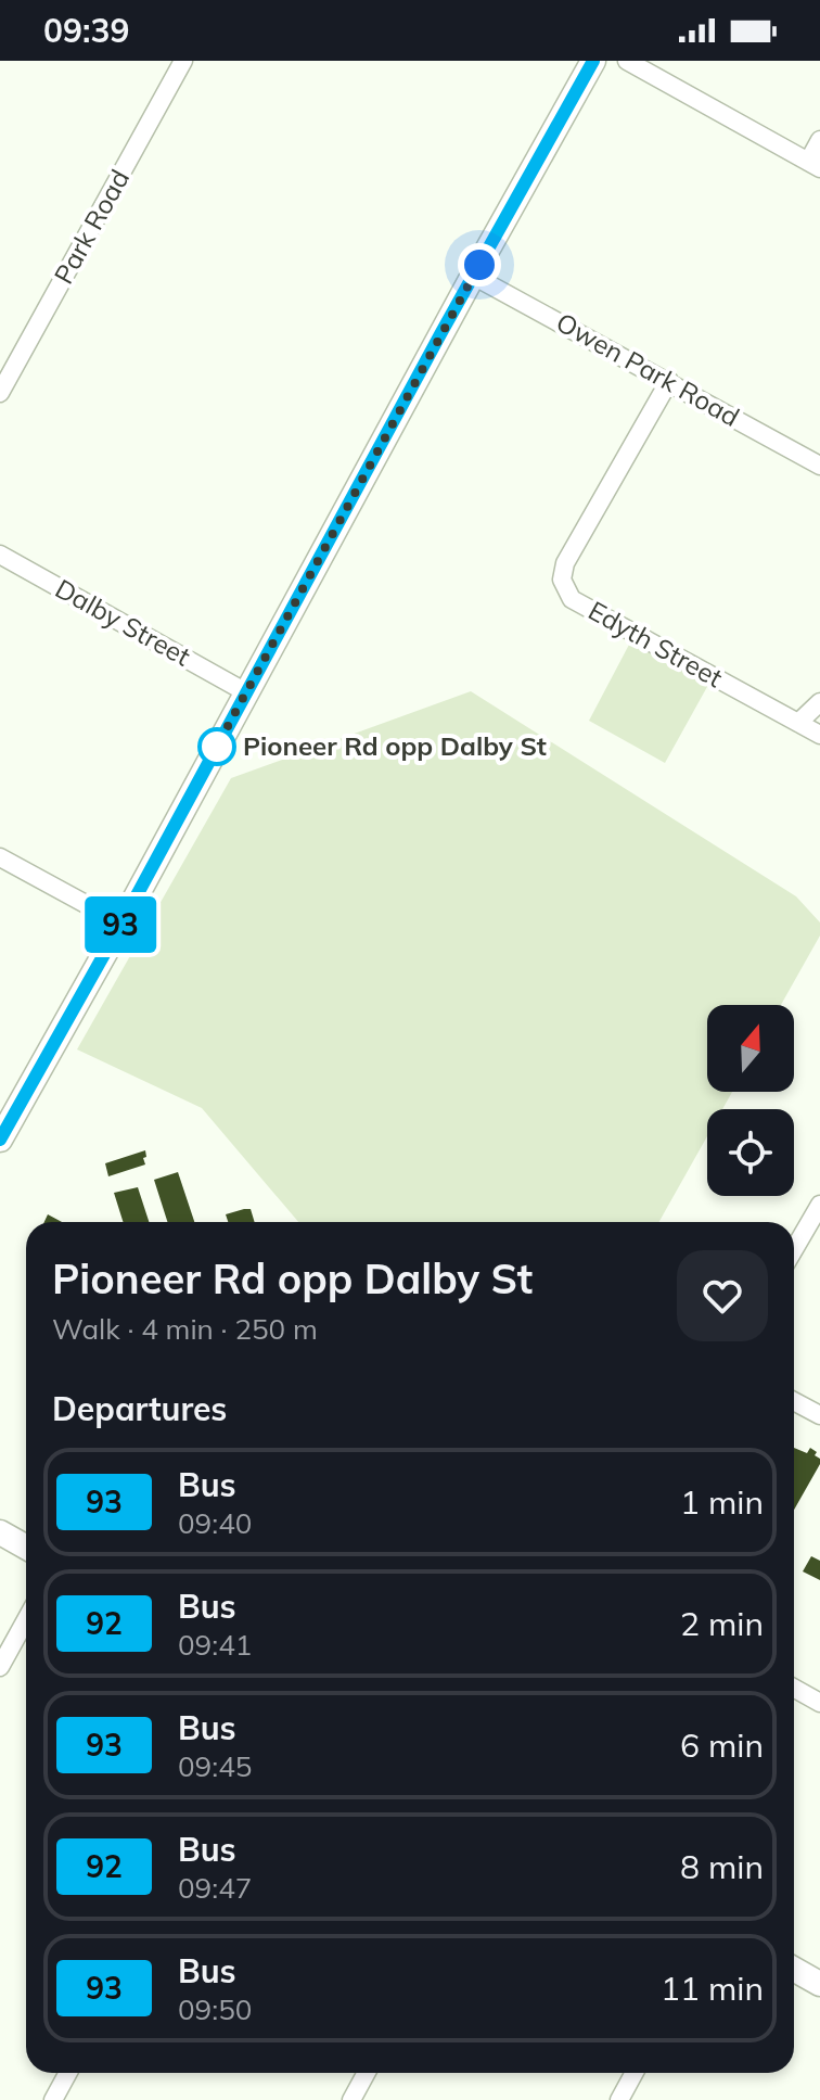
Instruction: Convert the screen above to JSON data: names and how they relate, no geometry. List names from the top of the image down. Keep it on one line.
{"streets":{"street":["Park Road","Owen Park Road","Dalby Street","Edyth Street"]},"crossings":[["Owen Park Road","Edyth Street"]],"places":["Pioneer Rd opp Dalby St"],"lines":["bus line 93"],"north":"top","page":{"status":"09:39","on_map":"93","heading":[["Pioneer Rd opp Dalby St","Walk · 4 min · 250 m"],"Departures"],"list":[{"mark":"93","name":"Bus","note":"09:40","value":"1 min"},{"mark":"92","name":"Bus","note":"09:41","value":"2 min"},{"mark":"93","name":"Bus","note":"09:45","value":"6 min"},{"mark":"92","name":"Bus","note":"09:47","value":"8 min"},{"mark":"93","name":"Bus","note":"09:50","value":"11 min"}]}}
